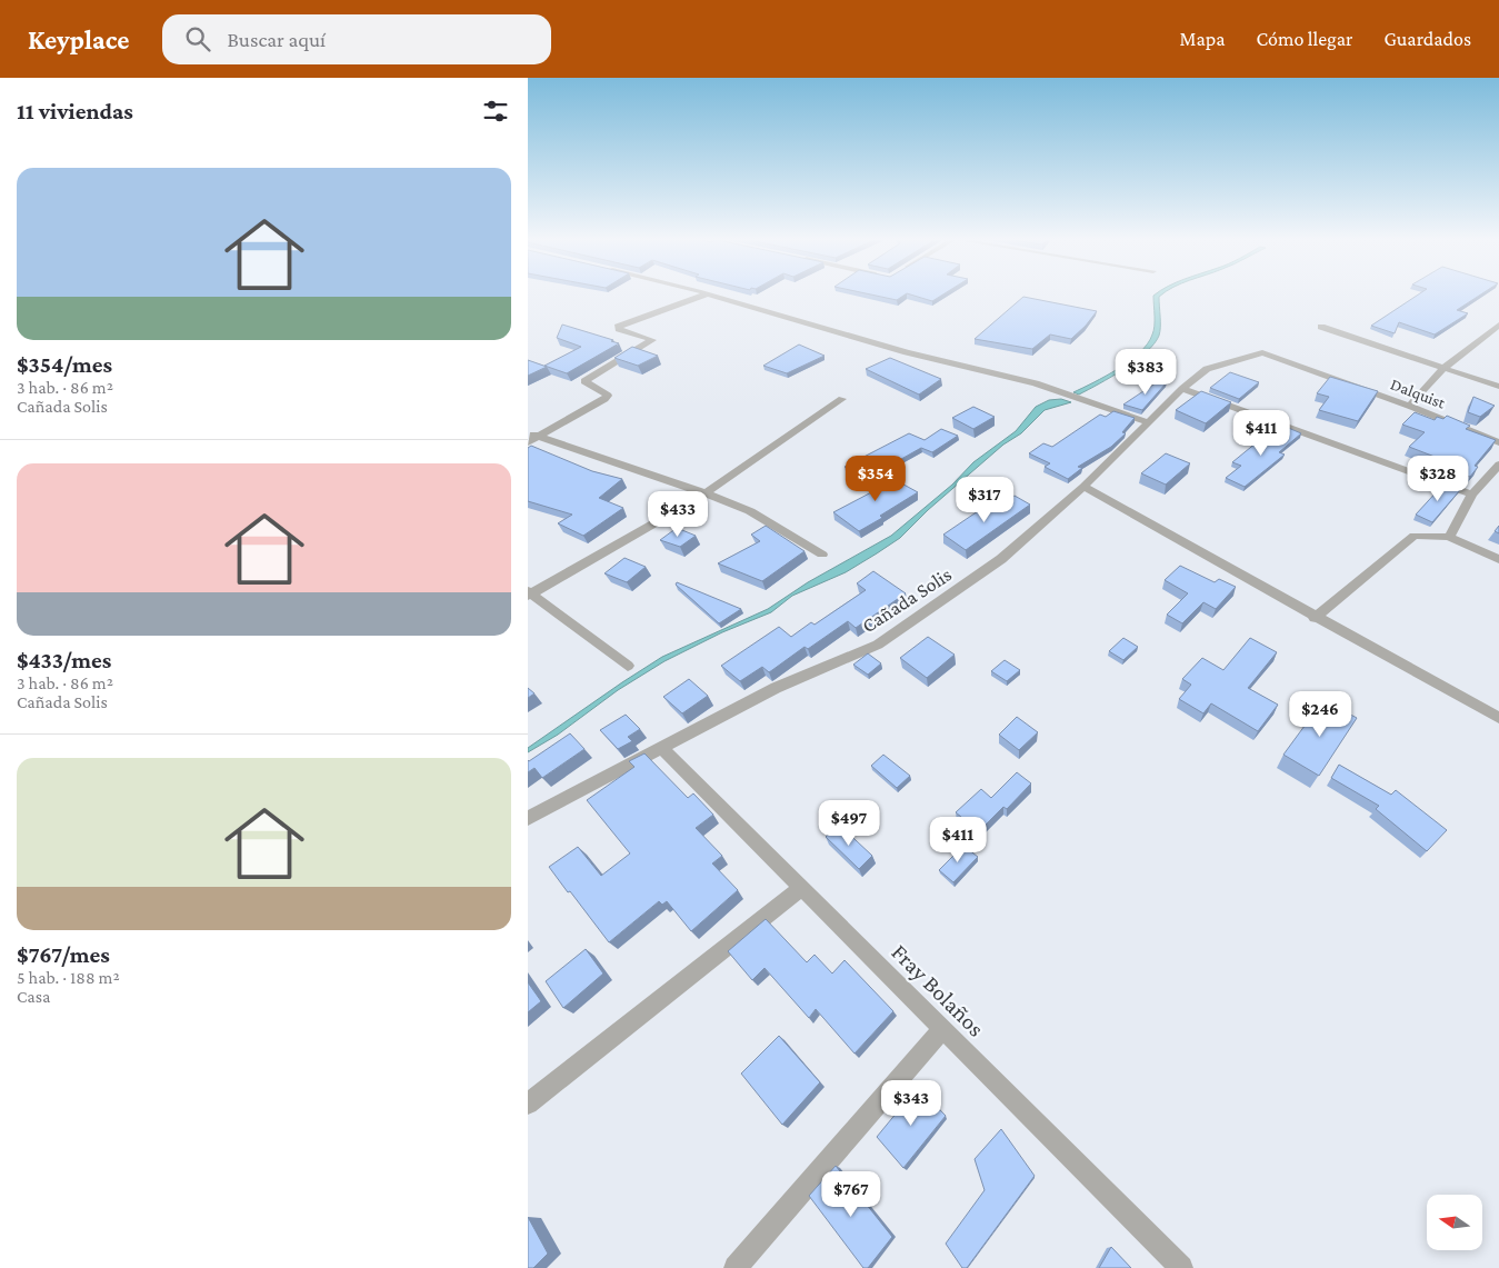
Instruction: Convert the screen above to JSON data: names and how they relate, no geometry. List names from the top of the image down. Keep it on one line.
{"streets":{"street":["Dalquist","Cañada Solis","Fray Bolaños"]},"crossings":[["Dalquist","Cañada Solis"],["Cañada Solis","Fray Bolaños"]],"north":"left","page":{"header":"Keyplace","search":"Buscar aquí","nav":["Mapa","Cómo llegar","Guardados"],"heading":"11 viviendas","list":[{"name":"$354/mes","note":"3 hab. · 86 m² · Cañada Solis"},{"name":"$433/mes","note":"3 hab. · 86 m² · Cañada Solis"},{"name":"$767/mes","note":"5 hab. · 188 m² · Casa"}],"price":["$383","$411","$354","$328","$317","$433","$246","$497","$411","$343","$767"]}}
